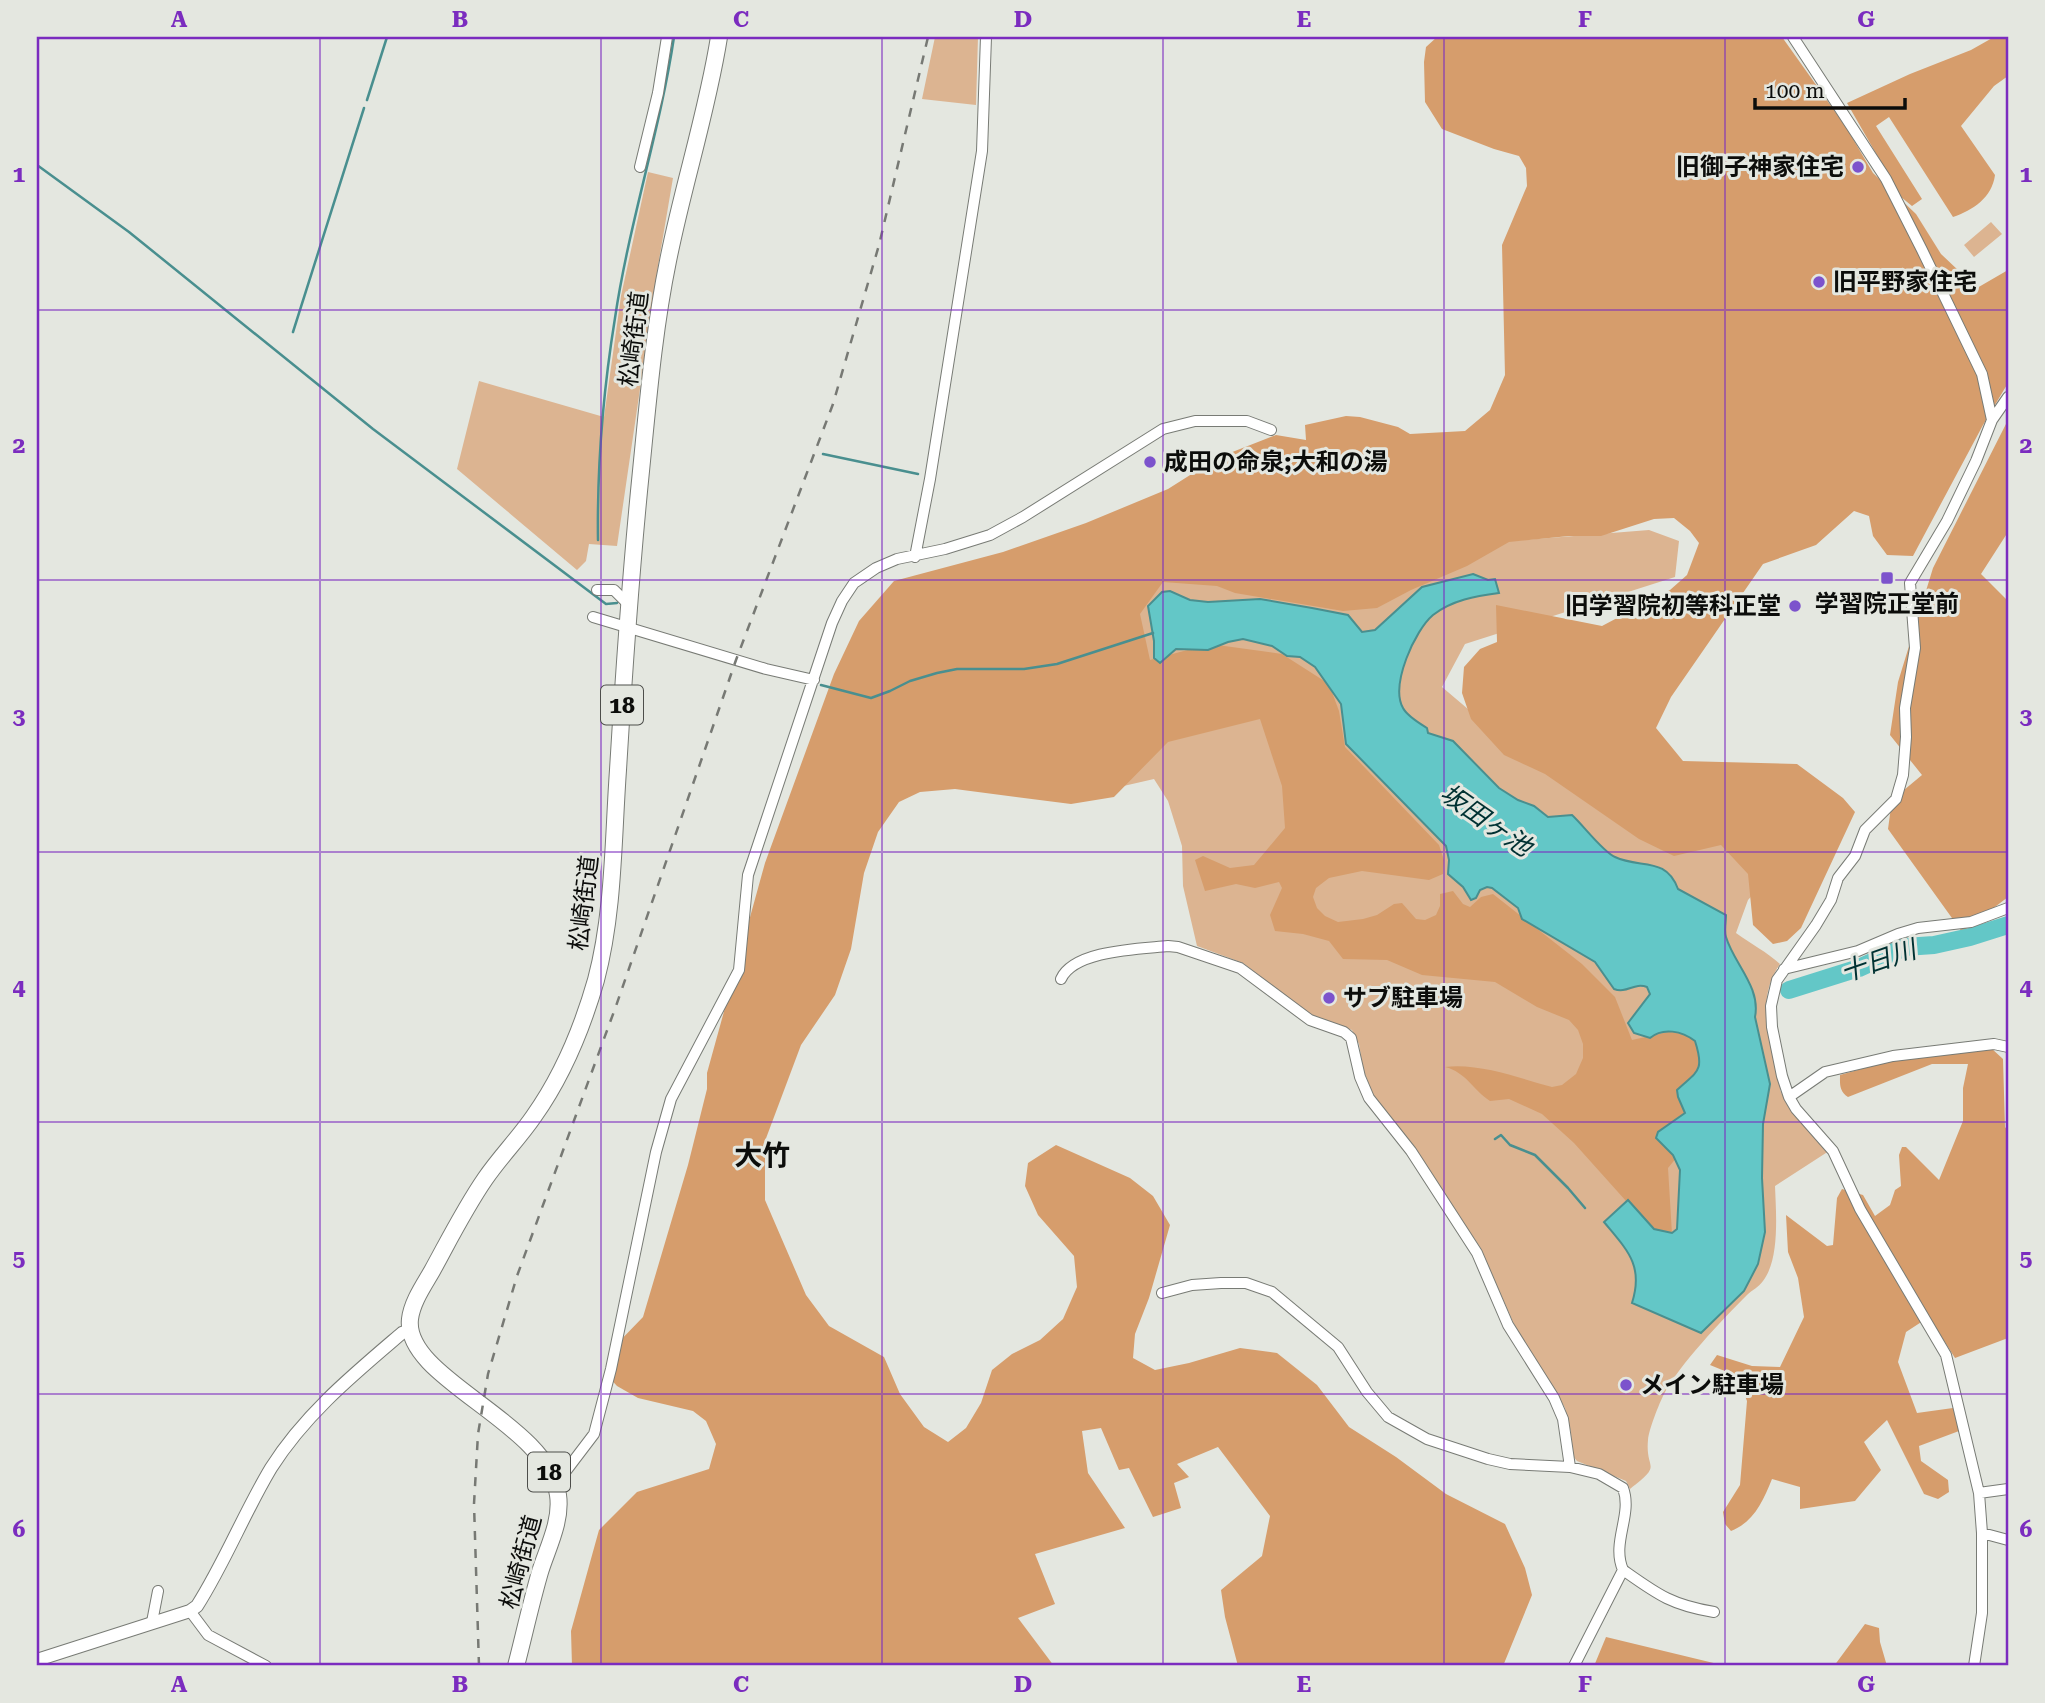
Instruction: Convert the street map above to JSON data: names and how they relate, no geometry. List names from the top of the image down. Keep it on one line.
{"streets":{"main road":["松崎街道","18"]},"districts":["大竹"],"water":["坂田ヶ池","十日川"],"places":{"other":["旧御子神家住宅","旧平野家住宅","成田の命泉;大和の湯","旧学習院初等科正堂","サブ駐車場","メイン駐車場"],"transit":["学習院正堂前"]},"scale_bar":"100 m","grid":{"columns":["A","B","C","D","E","F","G"],"rows":["1","2","3","4","5","6"]}}
